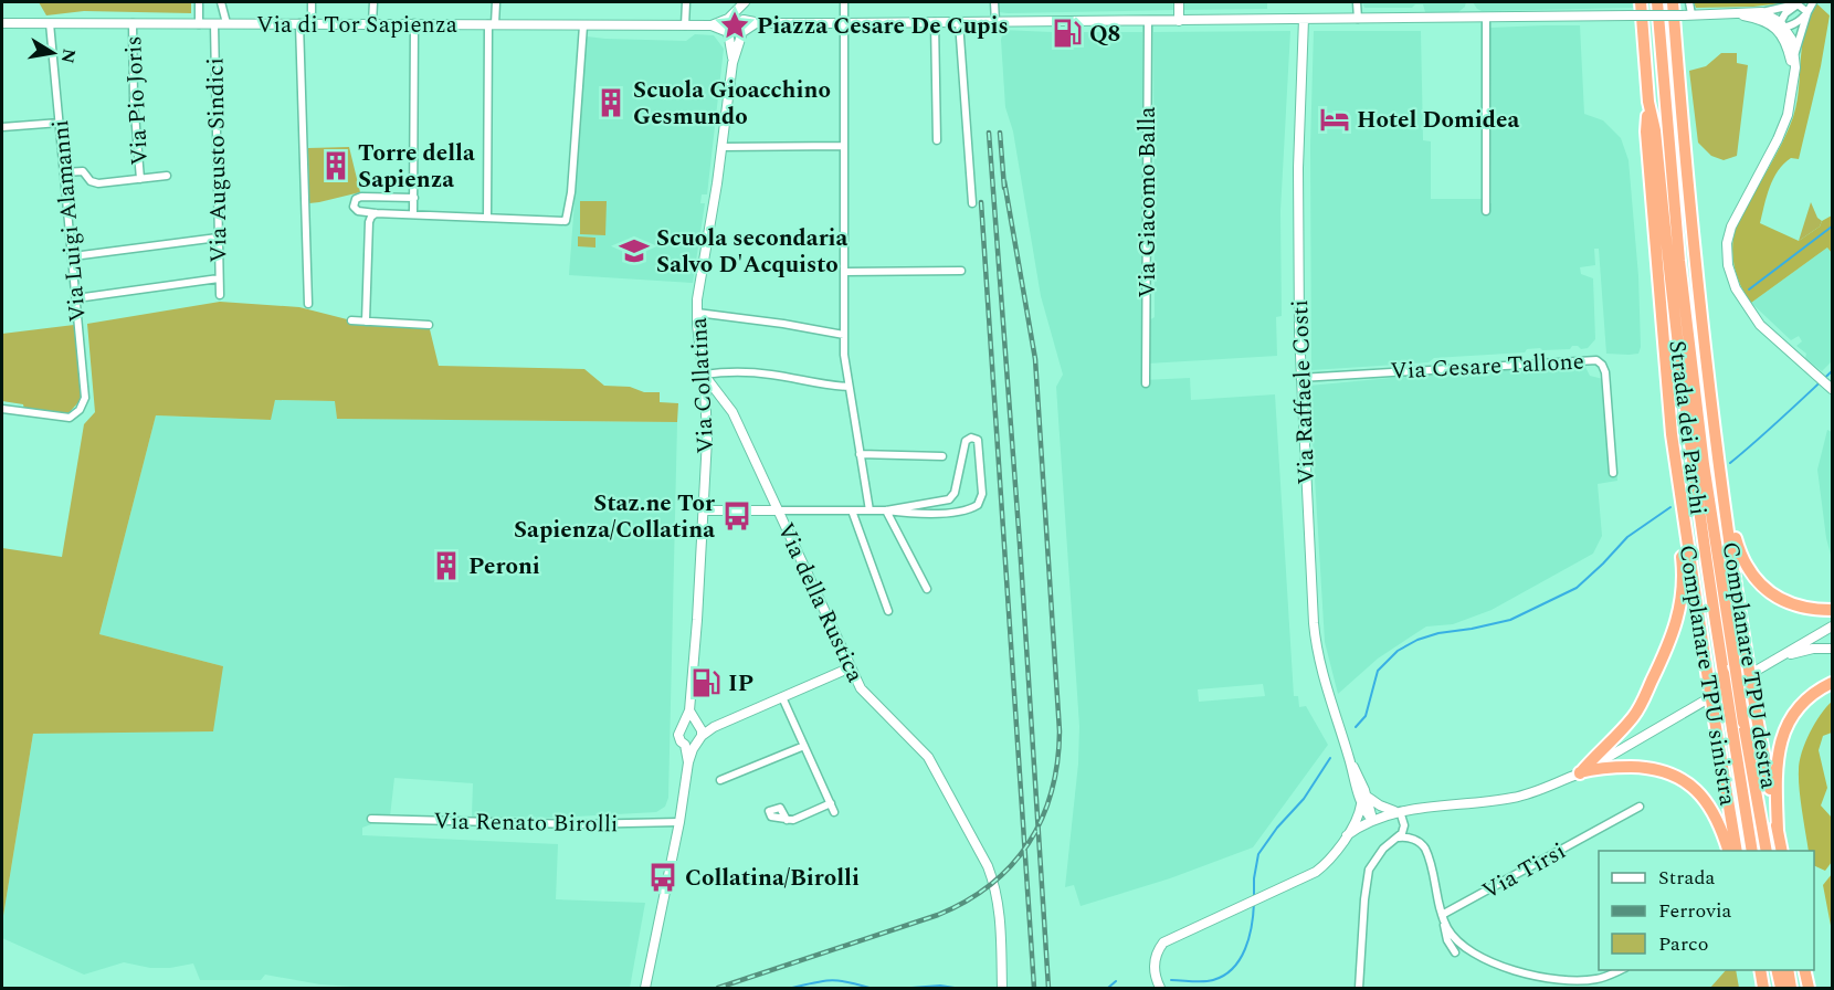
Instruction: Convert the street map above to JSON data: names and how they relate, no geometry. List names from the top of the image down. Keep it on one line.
{"streets":{"highway":["Strada dei Parchi","Complanare TPU destra","Complanare TPU sinistra"],"street":["Via di Tor Sapienza","Via Pio Joris","Via Augusto Sindici","Via Giacomo Balla","Via Luigi Alamanni","Via Cesare Tallone","Via Collatina","Via Raffaele Costi","Via della Rustica","Via Renato Birolli","Via Tirsi"]},"crossings":[["Via di Tor Sapienza","Via Pio Joris"],["Via di Tor Sapienza","Via Augusto Sindici"],["Via di Tor Sapienza","Via Luigi Alamanni"],["Via Cesare Tallone","Via Raffaele Costi"],["Via Collatina","Via della Rustica"],["Strada dei Parchi","Complanare TPU sinistra"]],"places":{"place":["Piazza Cesare De Cupis"],"fuel station":["Q8","IP"],"building":["Scuola Gioacchino Gesmundo","Torre della Sapienza","Peroni"],"hotel":["Hotel Domidea"],"school or university":["Scuola secondaria Salvo D'Acquisto"],"bus stop":["Staz.ne Tor Sapienza/Collatina","Collatina/Birolli"]},"legend":["Strada","Ferrovia","Parco"],"north":"right"}
